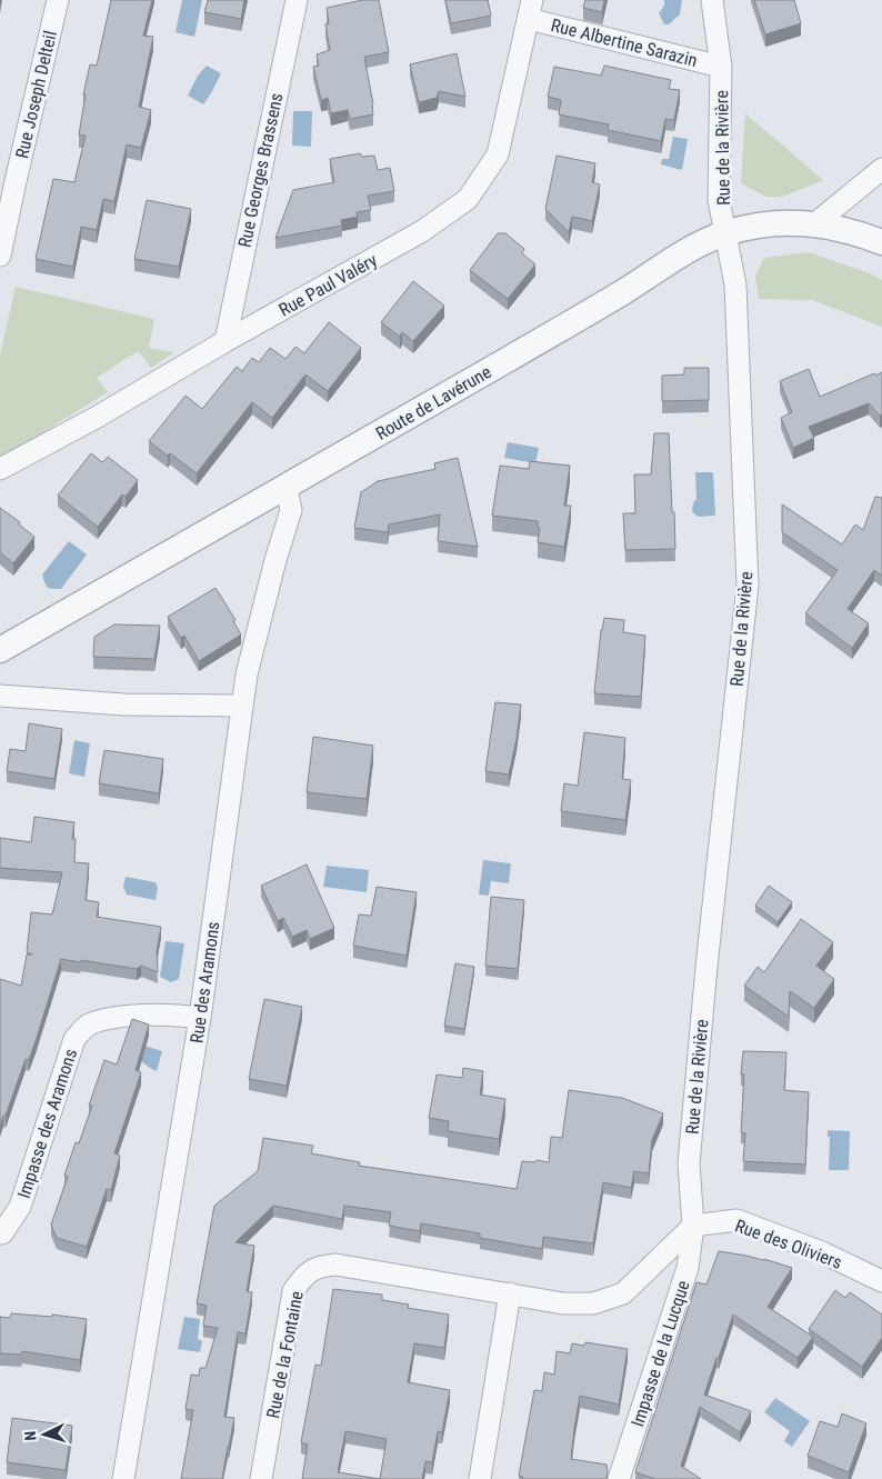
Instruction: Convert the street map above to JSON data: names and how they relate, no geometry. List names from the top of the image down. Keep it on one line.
{"streets":{"street":["Rue Albertine Sarazin","Rue Joseph Delteil","Rue de la Rivière","Rue Georges Brassens","Rue Paul Valéry","Route de Lavérune","Rue des Aramons","Impasse des Aramons","Rue des Oliviers","Impasse de la Lucque","Rue de la Fontaine"]},"crossings":[["Rue Albertine Sarazin","Rue de la Rivière"],["Rue Albertine Sarazin","Rue Paul Valéry"],["Rue de la Rivière","Route de Lavérune"],["Rue de la Rivière","Rue des Oliviers"],["Rue de la Rivière","Impasse de la Lucque"],["Rue de la Rivière","Rue de la Fontaine"],["Rue Georges Brassens","Rue Paul Valéry"],["Route de Lavérune","Rue des Aramons"],["Rue des Aramons","Impasse des Aramons"],["Rue des Oliviers","Impasse de la Lucque"],["Rue des Oliviers","Rue de la Fontaine"],["Impasse de la Lucque","Rue de la Fontaine"]],"north":"left"}
